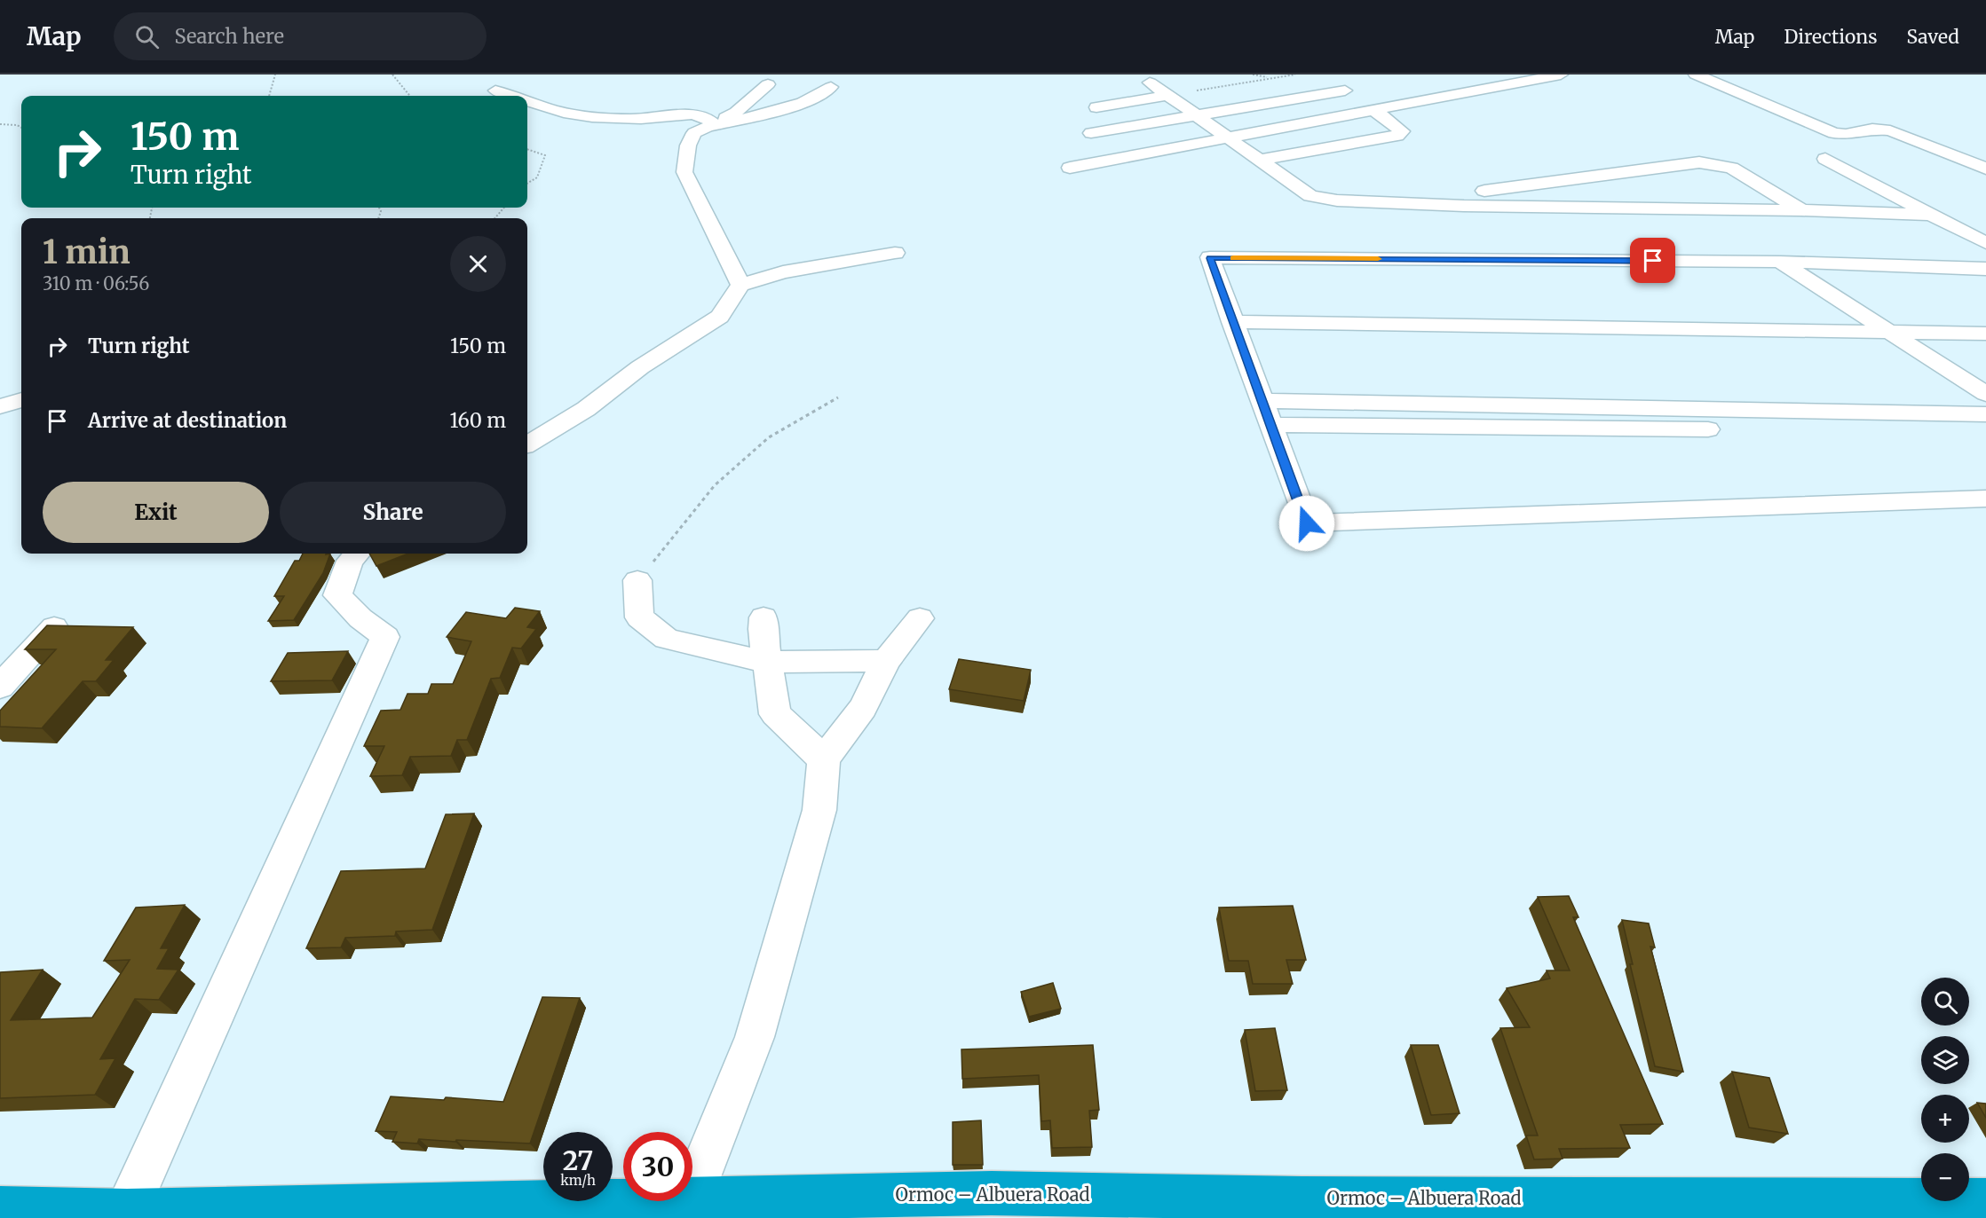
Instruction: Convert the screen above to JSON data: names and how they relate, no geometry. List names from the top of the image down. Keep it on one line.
{"streets":{"highway":["Ormoc – Albuera Road"]},"page":{"header":"Map","search":"Search here","nav":["Map","Directions","Saved"],"turn":["150 m","Turn right"],"heading":["1 min","310 m · 06:56"],"list":[{"name":"Turn right","value":"150 m"},{"name":"Arrive at destination","value":"160 m"}],"buttons":["Exit","Share"],"map_buttons":["+","−"],"speed":"27 km/h","limit":"30"}}
